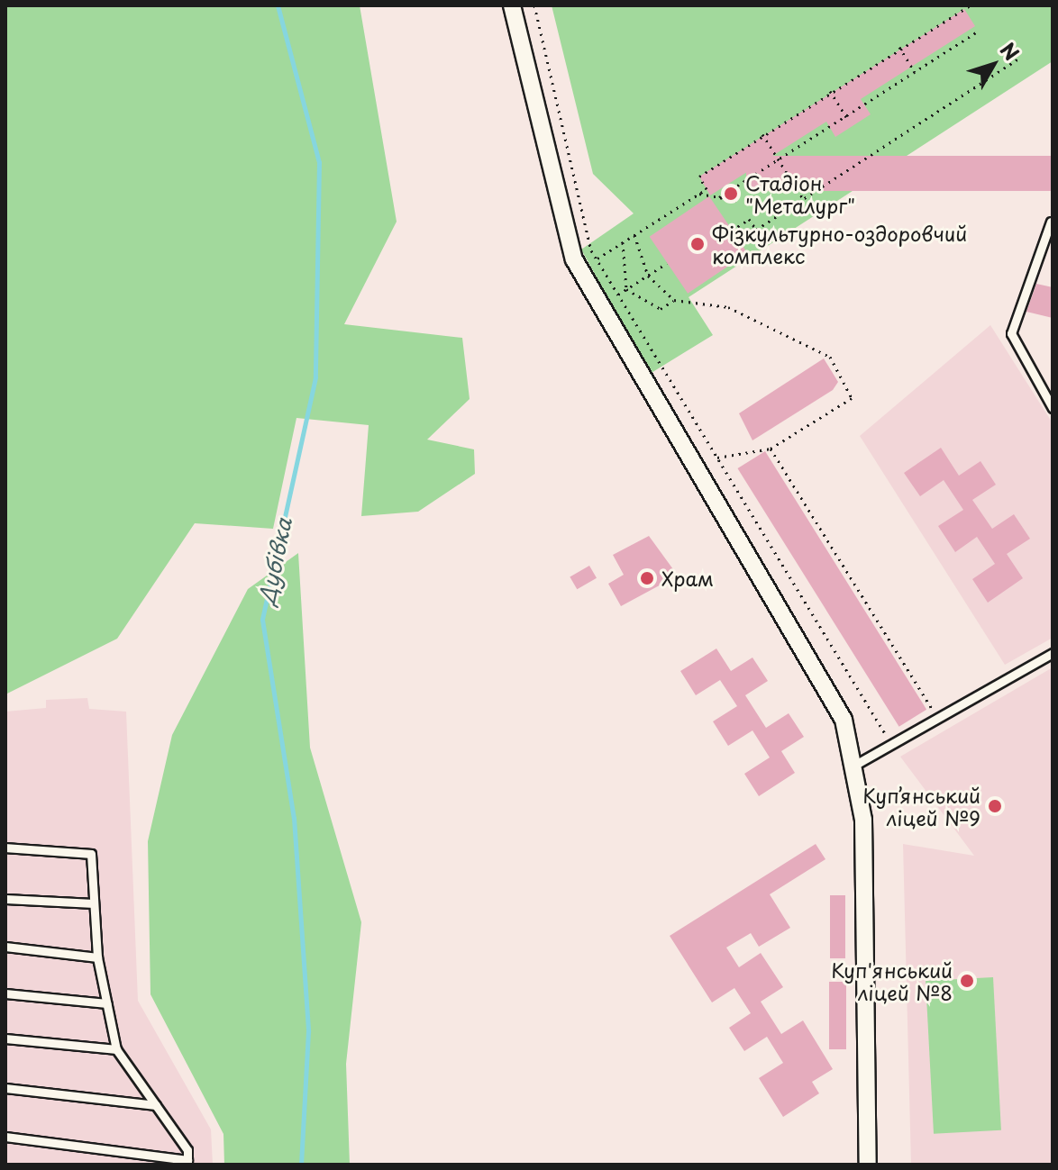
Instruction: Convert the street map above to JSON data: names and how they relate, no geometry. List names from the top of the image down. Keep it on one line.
{"water":["Дубівка"],"places":["Стадіон \"Металург\"","Фізкультурно-оздоровчий комплекс","Храм","Куп’янський ліцей №9","Куп'янський ліцей №8"],"north":"top right"}
